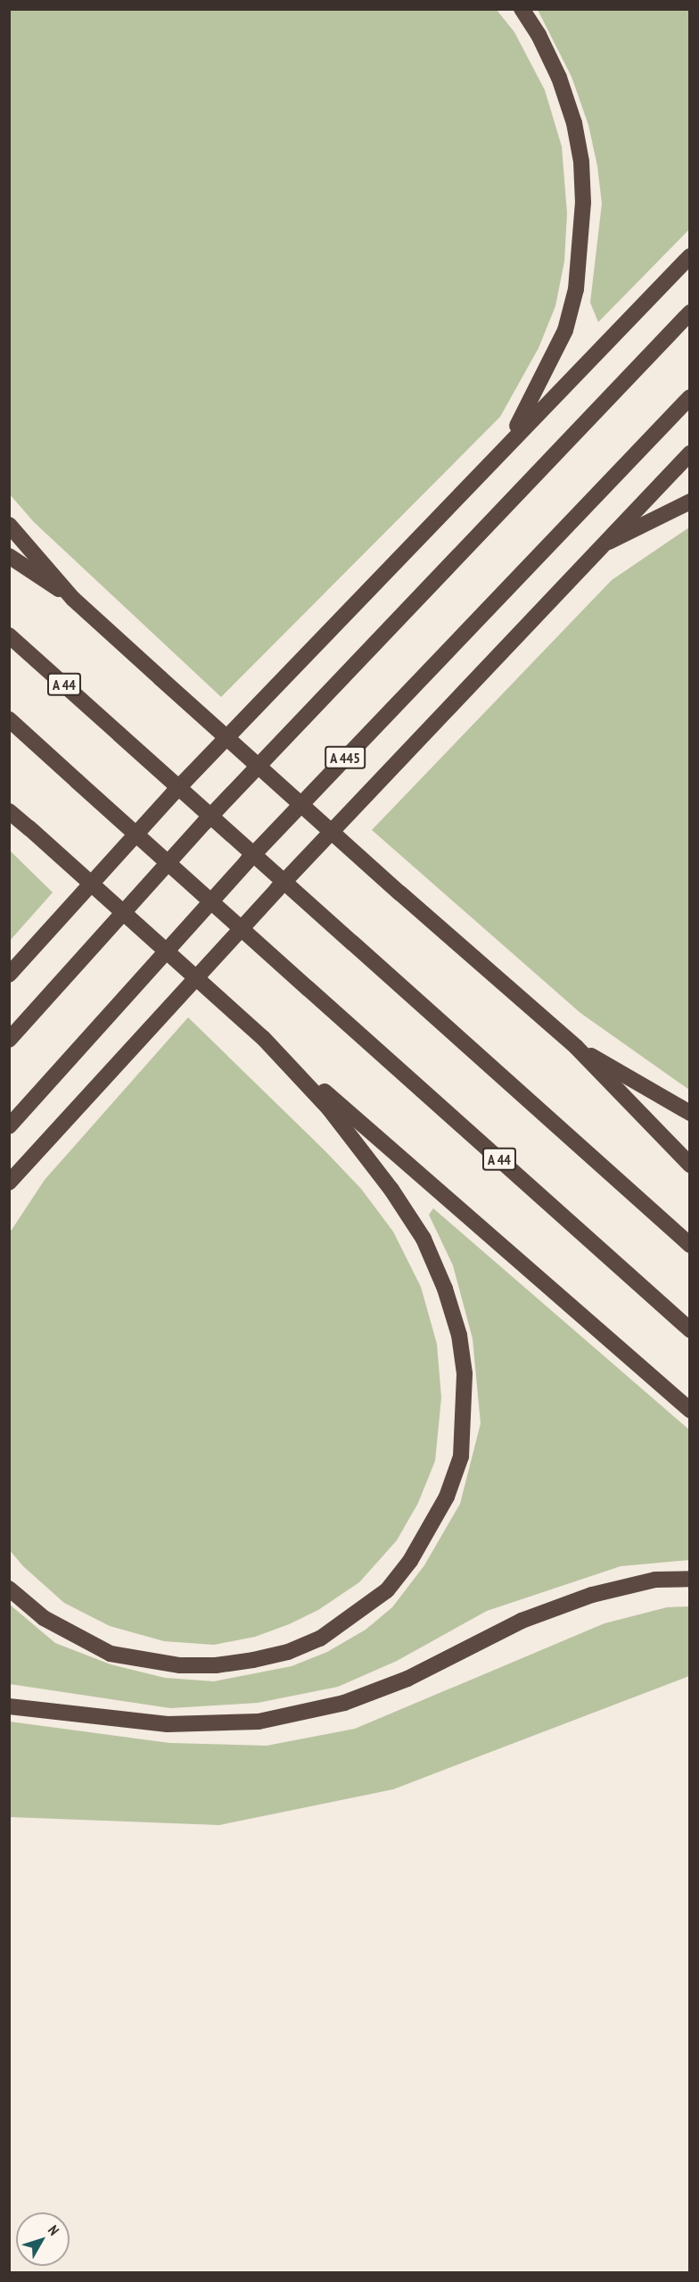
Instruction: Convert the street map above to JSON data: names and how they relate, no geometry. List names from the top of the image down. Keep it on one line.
{"streets":{"highway":["A 44","A 445"]},"north":"top right"}
